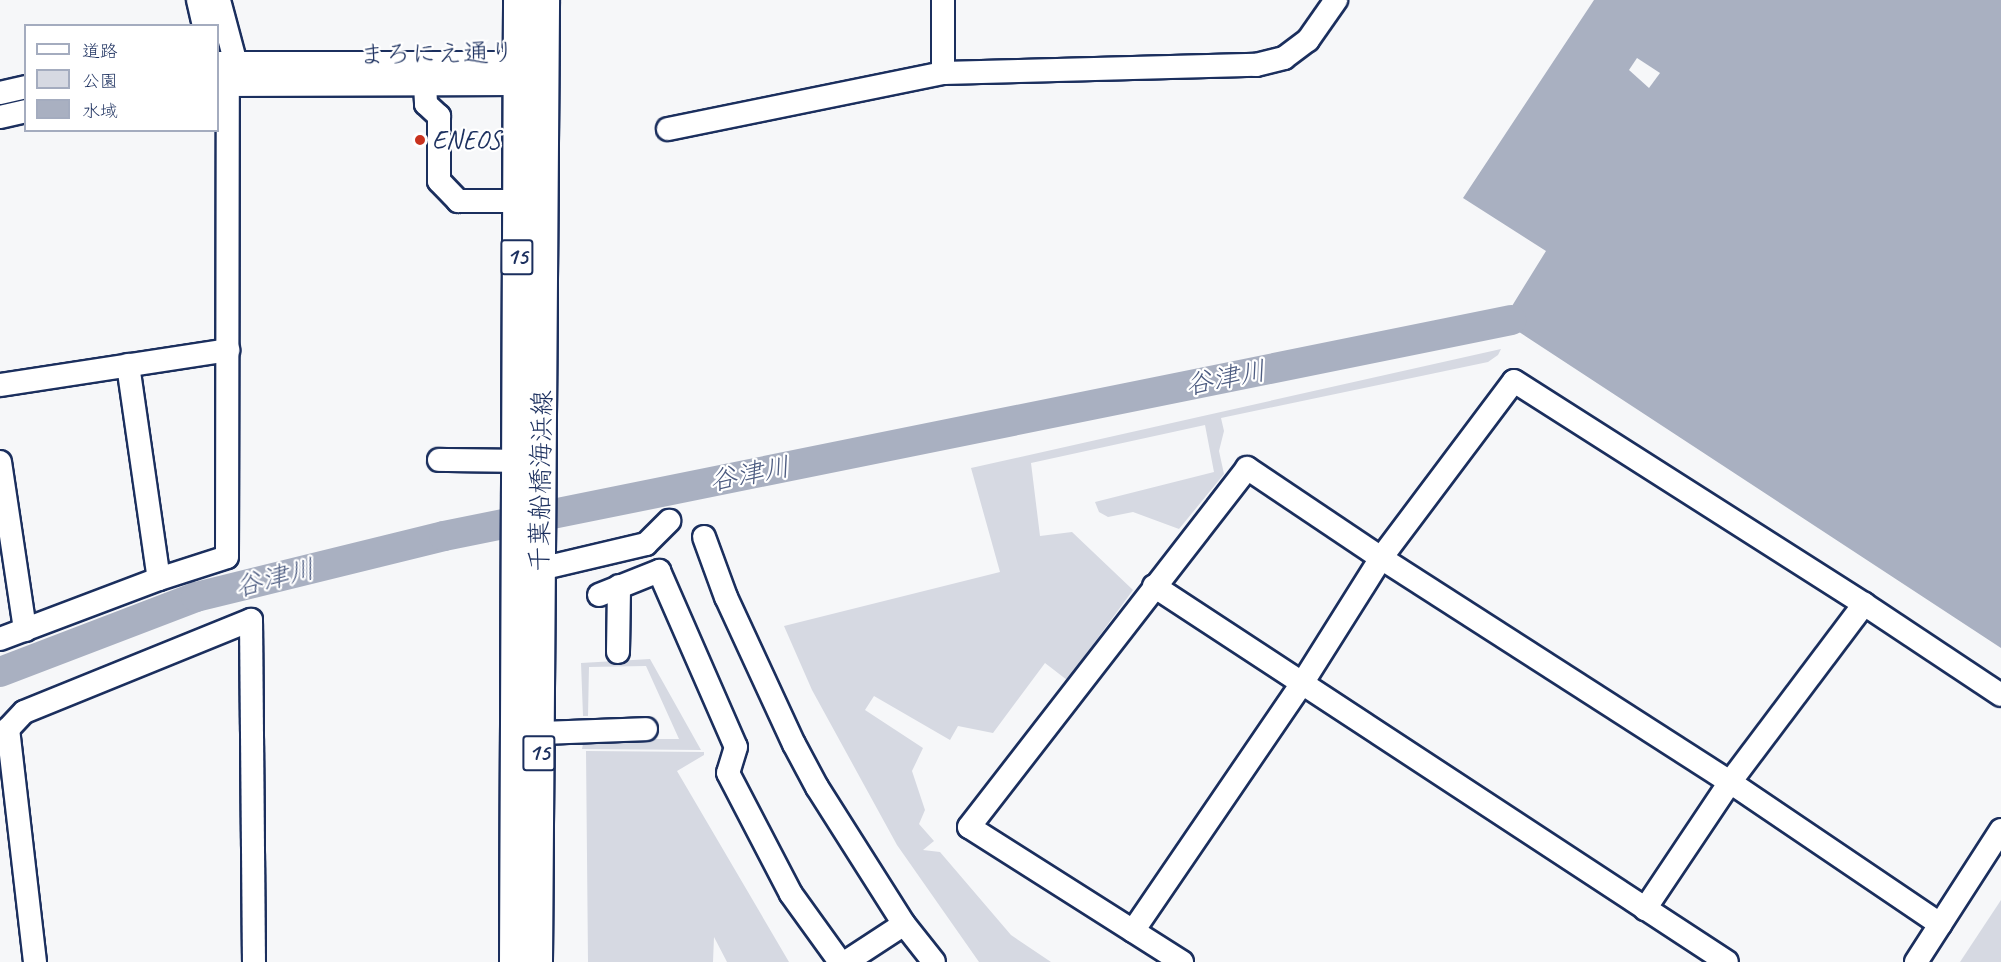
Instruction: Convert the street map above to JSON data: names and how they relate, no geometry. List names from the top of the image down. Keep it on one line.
{"streets":{"main road":["15","千葉船橋海浜線"],"street":["まろにえ通り"]},"crossings":[["まろにえ通り","千葉船橋海浜線"]],"water":["谷津川"],"places":["ENEOS"],"legend":["道路","公園","水域"]}
